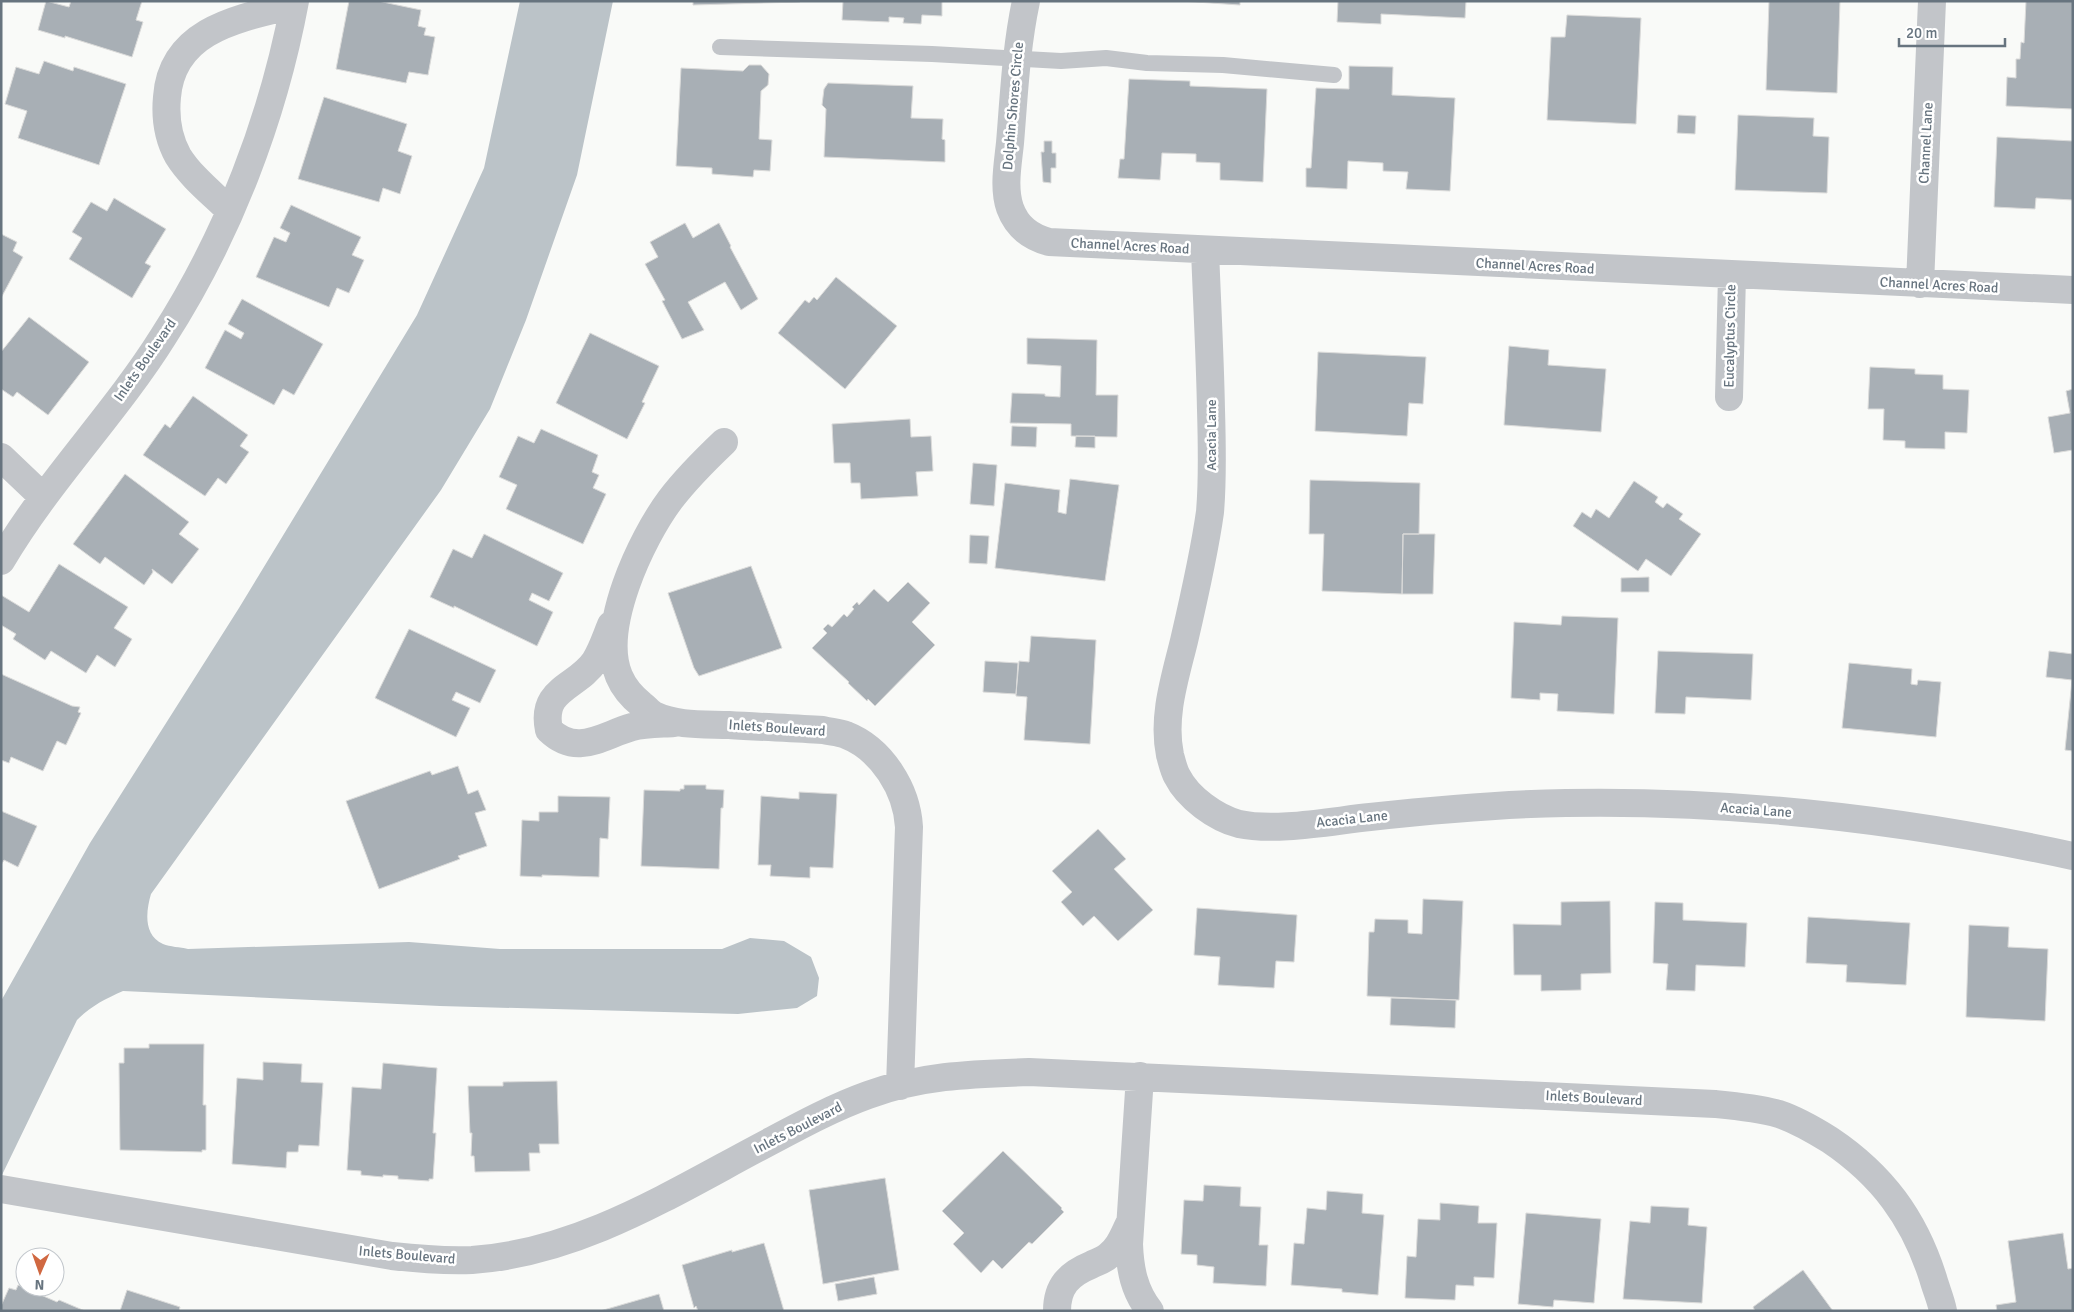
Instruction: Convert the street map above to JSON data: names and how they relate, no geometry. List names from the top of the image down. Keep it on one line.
{"streets":{"street":["Dolphin Shores Circle","Channel Lane","Channel Acres Road","Eucalyptus Circle","Inlets Boulevard","Acacia Lane"]},"crossings":[["Dolphin Shores Circle","Channel Acres Road"],["Channel Lane","Channel Acres Road"],["Channel Acres Road","Eucalyptus Circle"],["Channel Acres Road","Acacia Lane"]],"scale_bar":"20 m","north":"bottom"}
